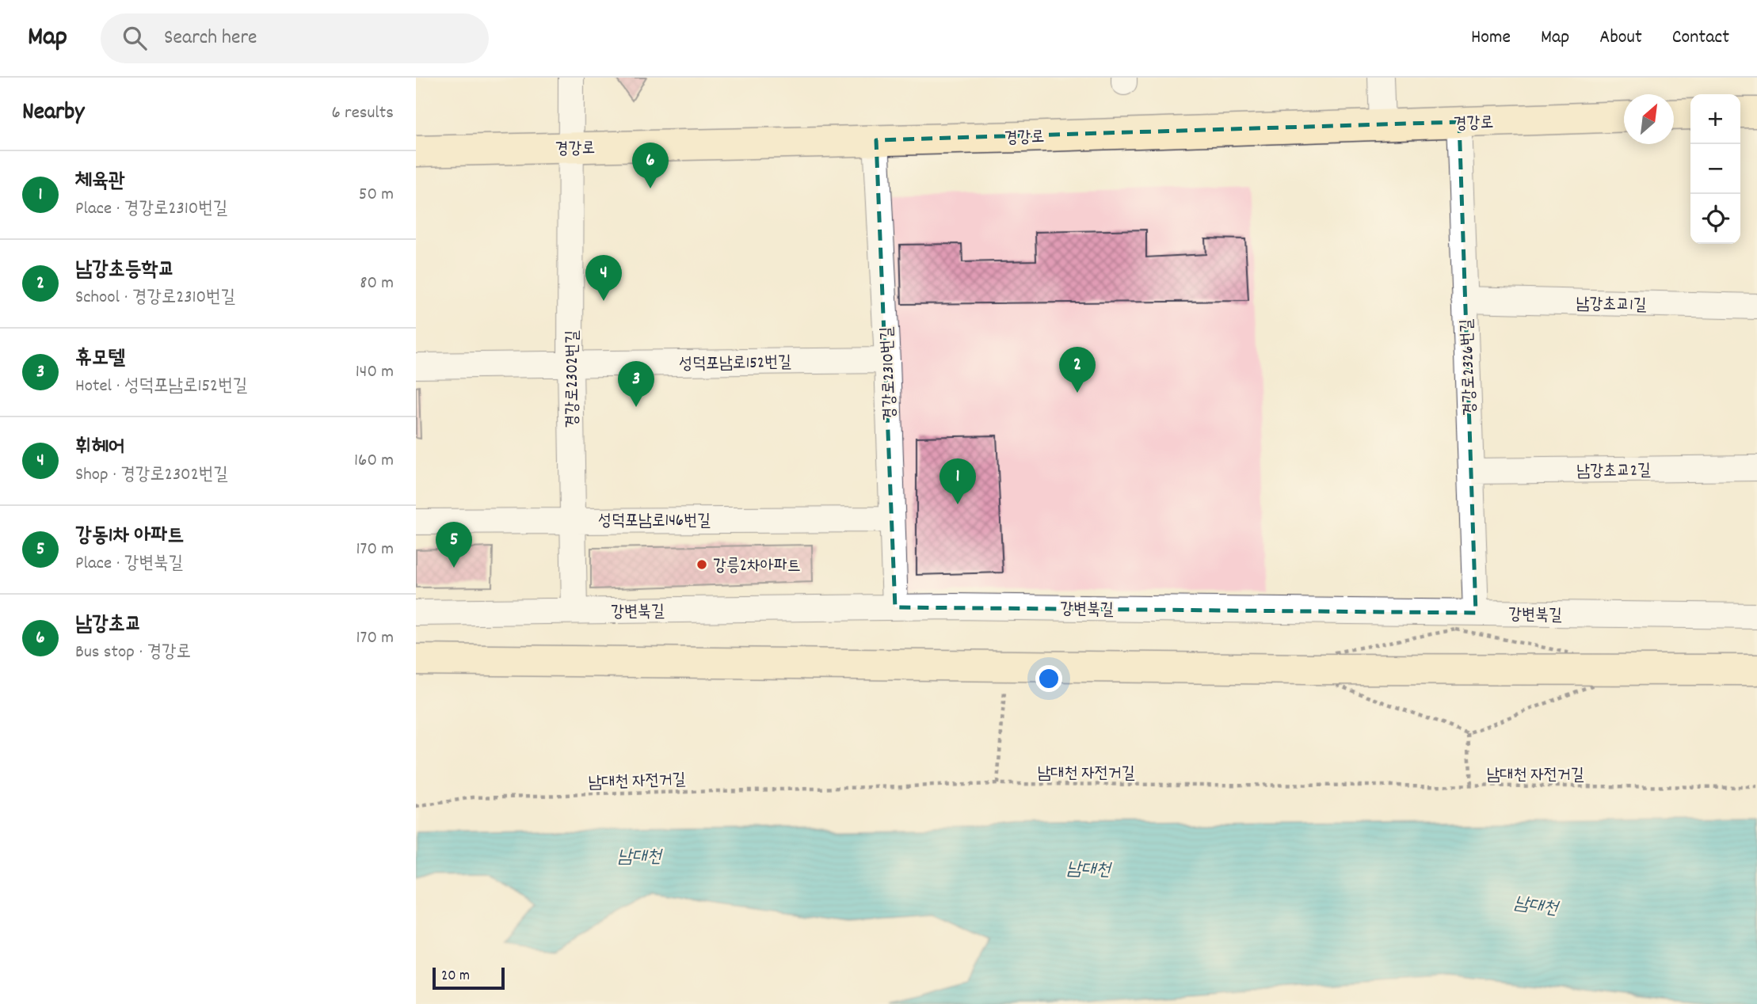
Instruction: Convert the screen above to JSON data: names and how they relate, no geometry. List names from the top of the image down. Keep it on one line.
{"streets":{"street":["경강로","남강초교1길","성덕포남로152번길","경강로2326번길","경강로2310번길","경강로2302번길","남강초교2길","성덕포남로146번길","강변북길"],"path":["남대천 자전거길"]},"crossings":[["경강로","경강로2326번길"],["경강로","경강로2310번길"],["경강로","경강로2302번길"],["남강초교1길","경강로2326번길"],["성덕포남로152번길","경강로2310번길"],["성덕포남로152번길","경강로2302번길"],["경강로2326번길","남강초교2길"],["경강로2326번길","강변북길"],["경강로2310번길","성덕포남로146번길"],["경강로2310번길","강변북길"],["경강로2302번길","성덕포남로146번길"],["경강로2302번길","강변북길"]],"water":["남대천"],"places":["강릉2차아파트"],"scale_bar":"20 m","north":"top right","page":{"header":"Map","search":"Search here","nav":["Home","Map","About","Contact"],"heading":["Nearby","6 results"],"map_buttons":["+","−"],"pins":["6","4","2","3","1","5"],"list":[{"mark":"1","name":"체육관","note":"Place · 경강로2310번길","value":"50 m"},{"mark":"2","name":"남강초등학교","note":"School · 경강로2310번길","value":"80 m"},{"mark":"3","name":"휴모텔","note":"Hotel · 성덕포남로152번길","value":"140 m"},{"mark":"4","name":"휘헤어","note":"Shop · 경강로2302번길","value":"160 m"},{"mark":"5","name":"강동1차 아파트","note":"Place · 강변북길","value":"170 m"},{"mark":"6","name":"남강초교","note":"Bus stop · 경강로","value":"170 m"}],"scale":"20 m"}}
